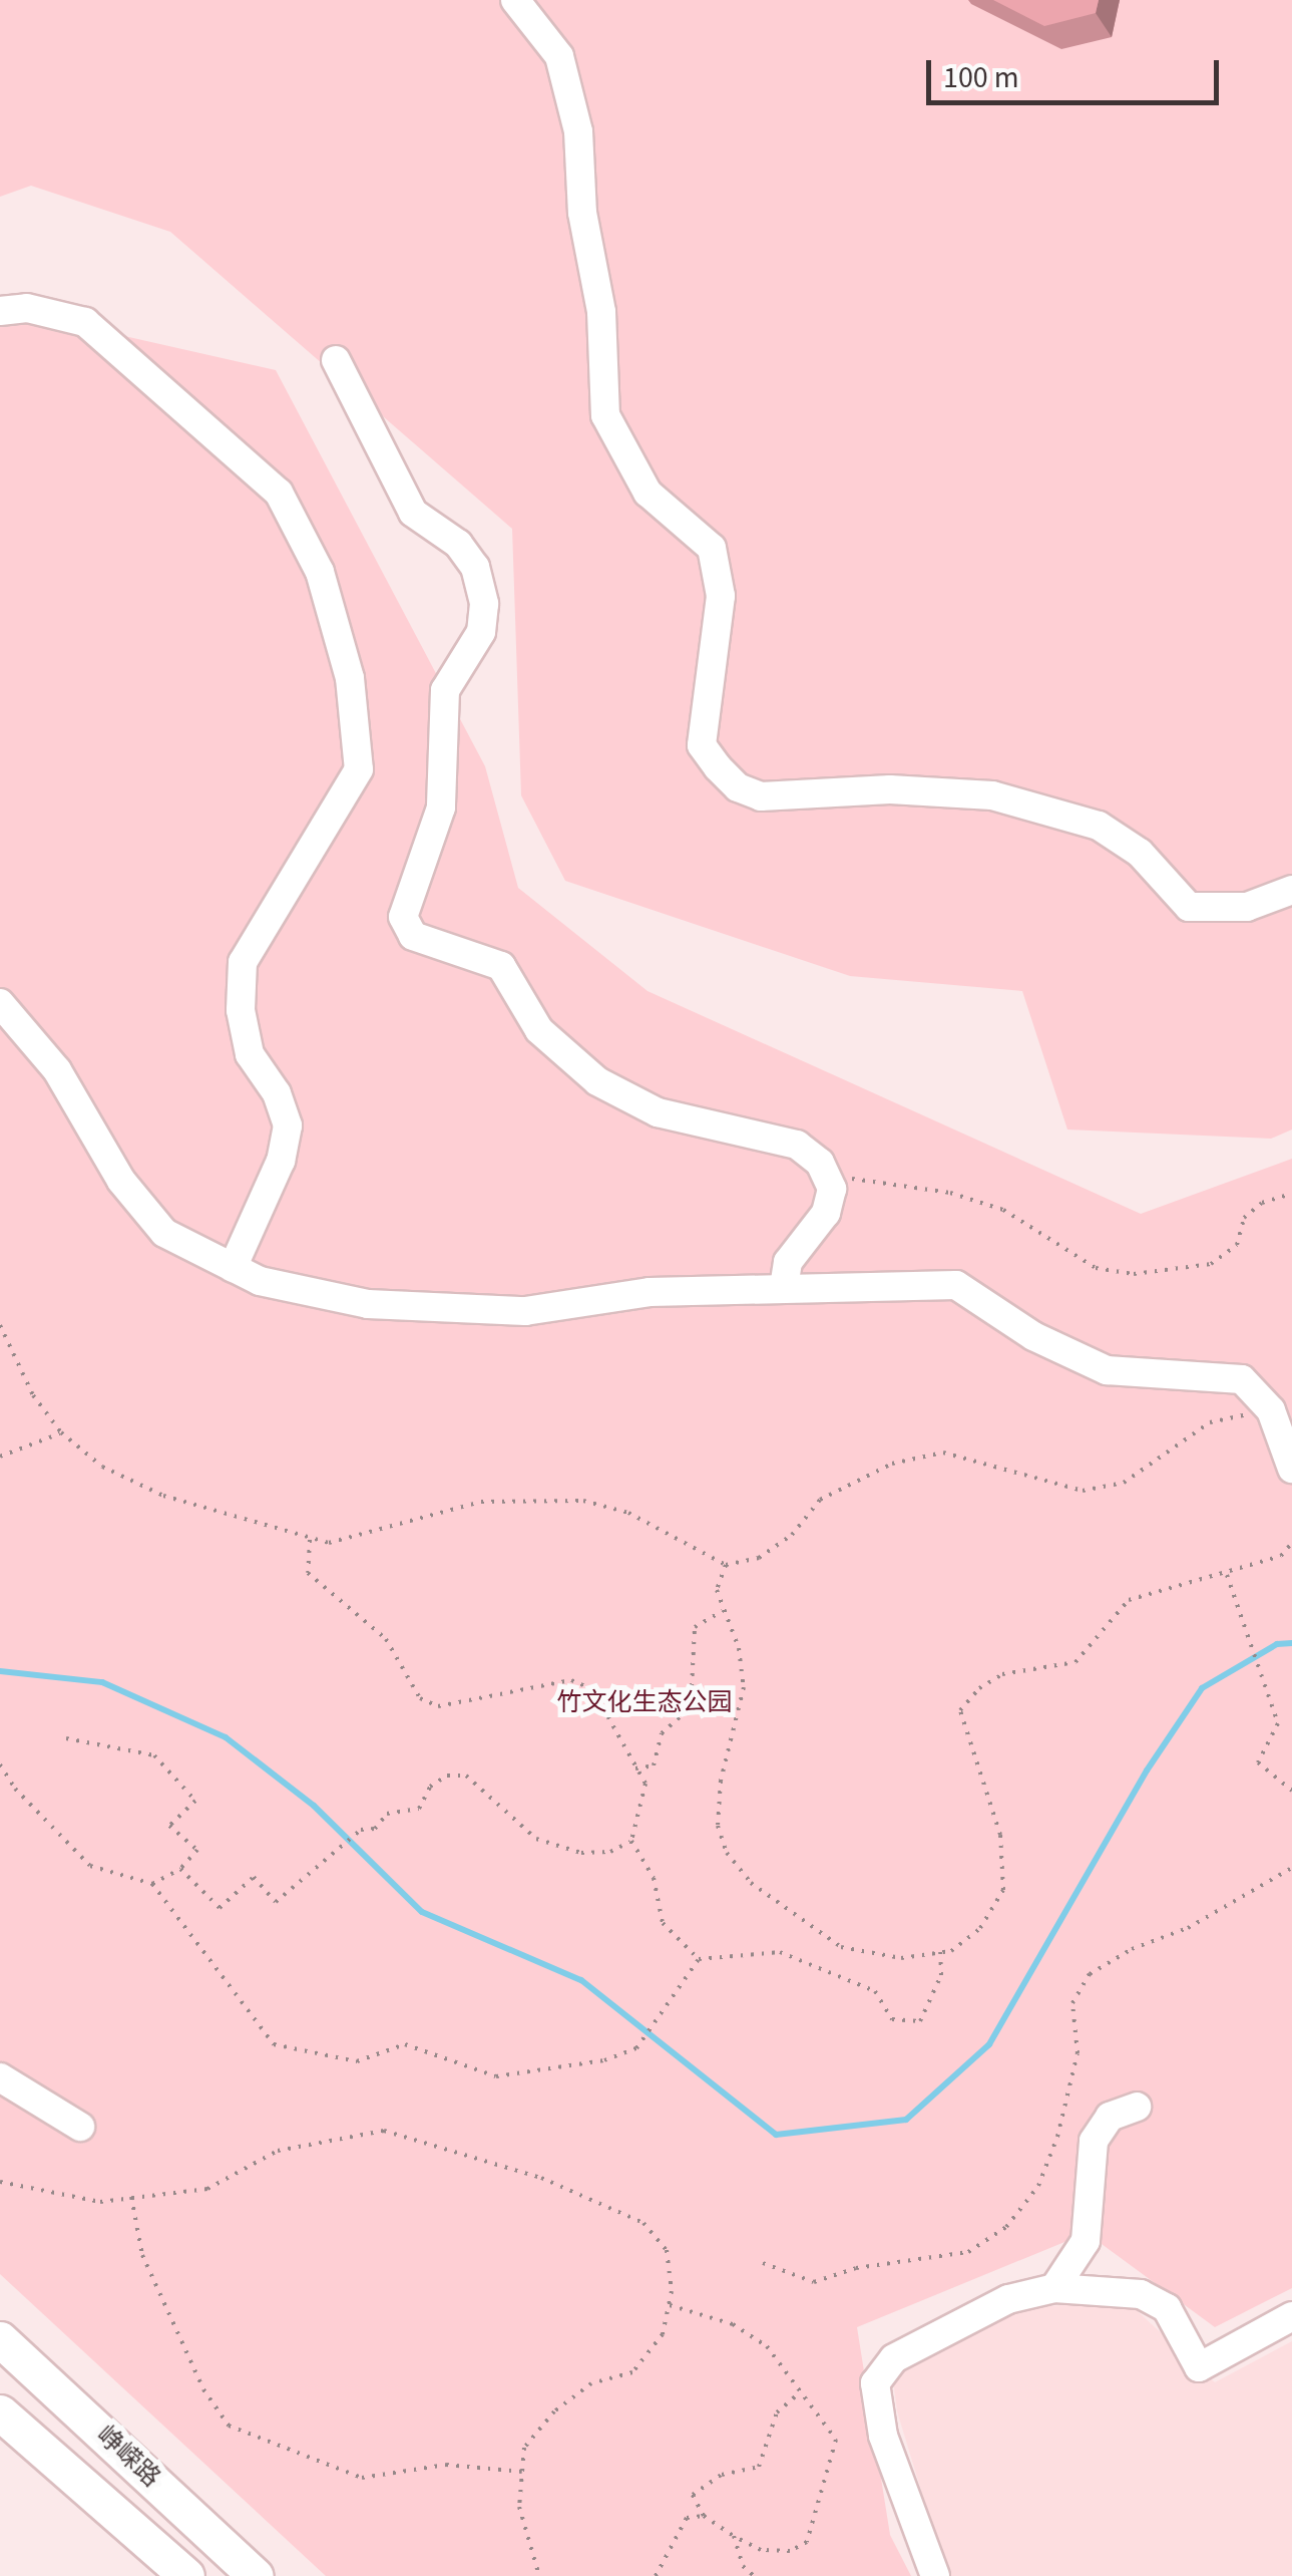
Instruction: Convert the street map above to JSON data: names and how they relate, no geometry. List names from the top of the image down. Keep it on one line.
{"streets":{"main road":["峥嵘路"]},"parks":["竹文化生态公园"],"scale_bar":"100 m"}
